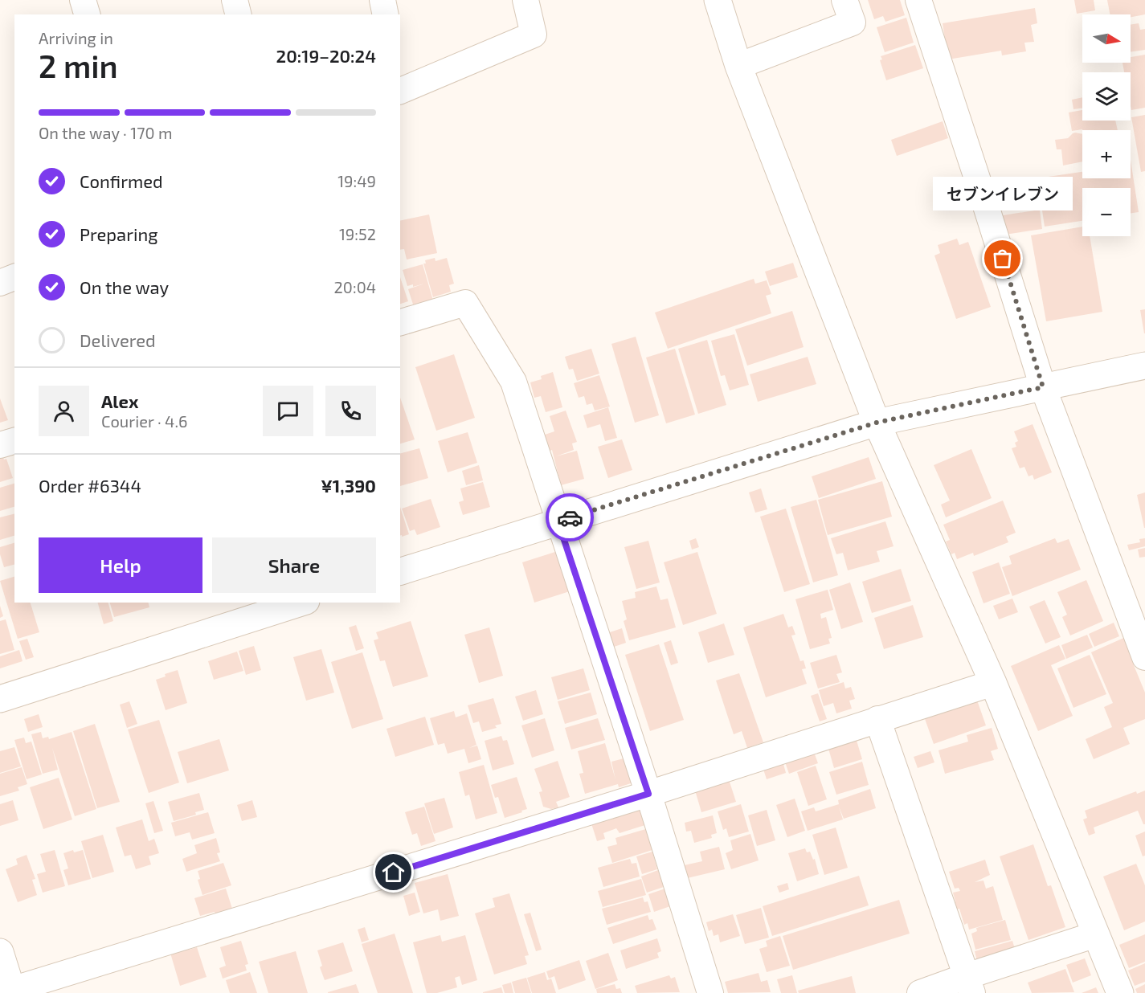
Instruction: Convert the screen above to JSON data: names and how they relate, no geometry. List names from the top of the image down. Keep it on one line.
{"places":["セブンイレブン"],"north":"right","page":{"map_buttons":["+","−"],"heading":["2 min","Arriving in","20:19–20:24"],"panel":["Alex","Courier · 4.6","Order #6344","¥1,390"],"bar":"On the way · 170 m","list":[["Confirmed","19:49"],["Preparing","19:52"],["On the way","20:04"],"Delivered"],"bubble":"セブンイレブン","buttons":["Help","Share"]}}
